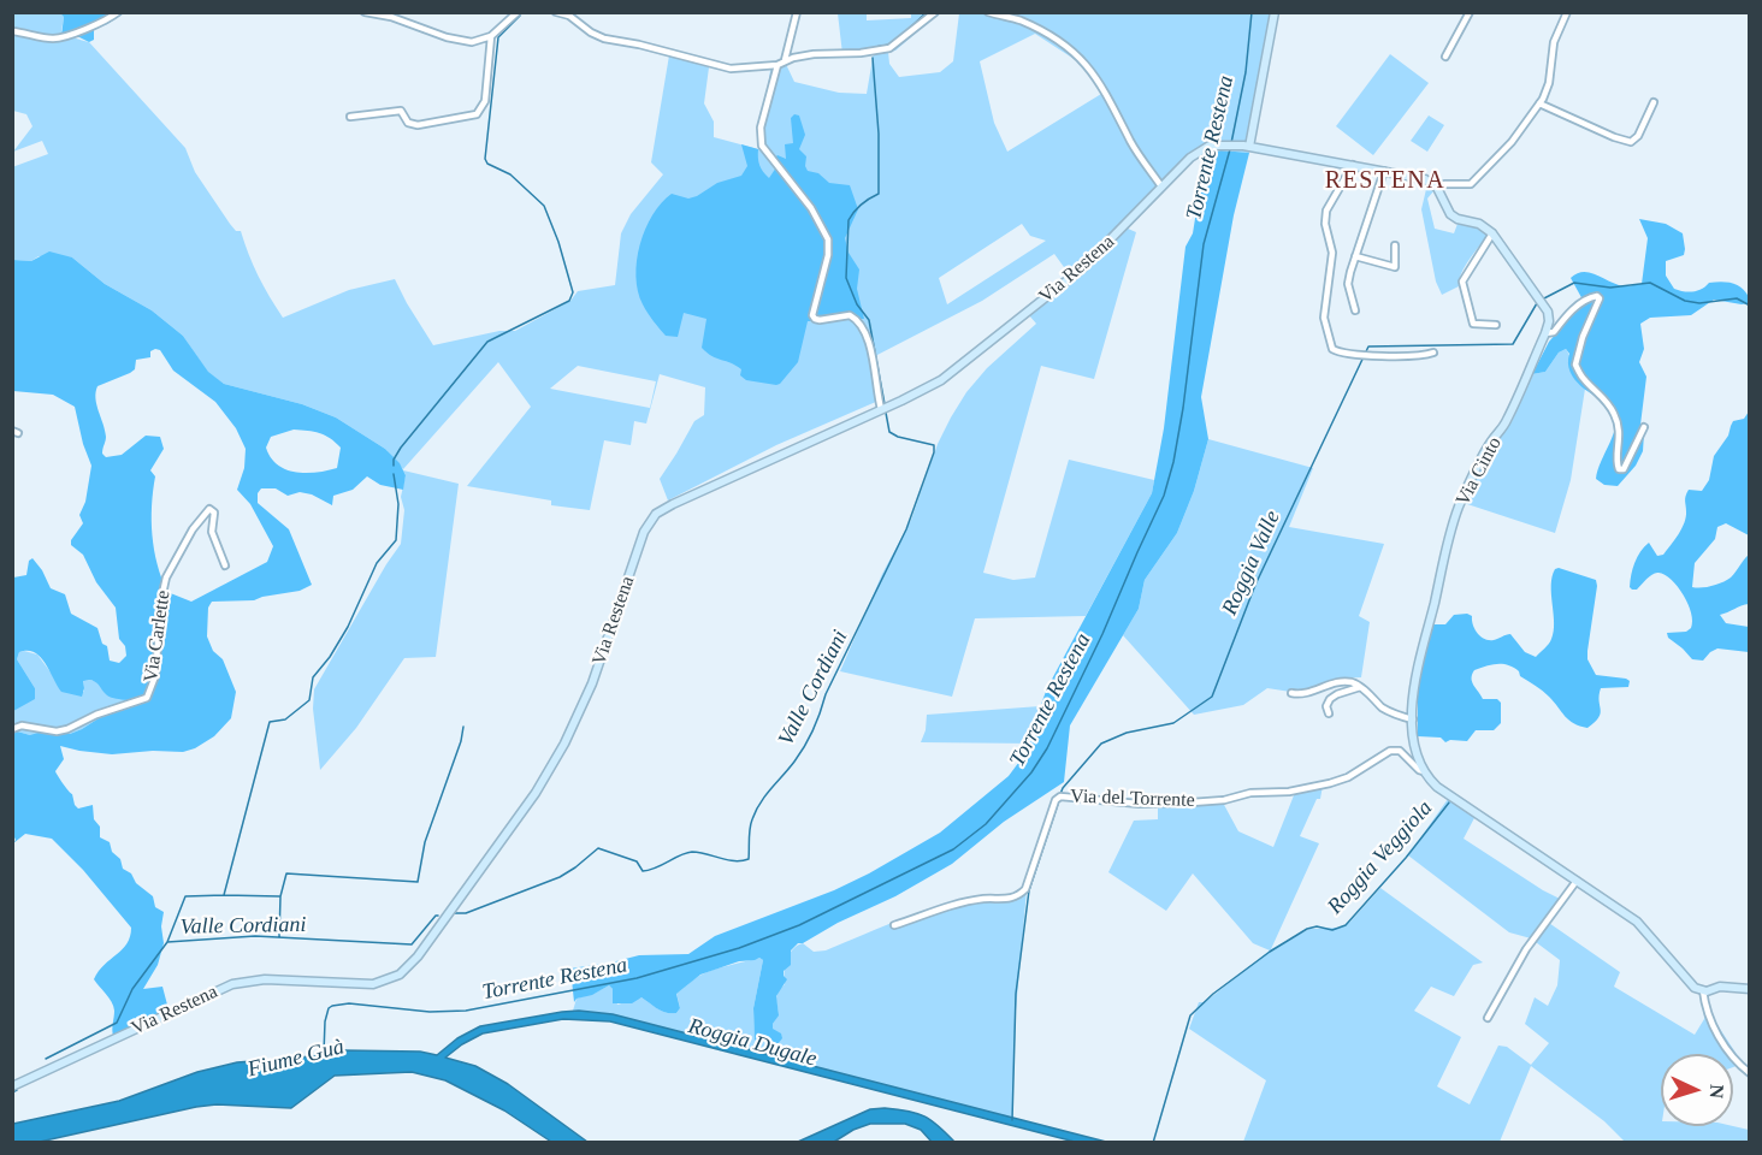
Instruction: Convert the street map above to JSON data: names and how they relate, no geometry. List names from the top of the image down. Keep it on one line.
{"streets":{"street":["Via Restena","Via Cinto","Via Carlette","Via del Torrente"]},"crossings":[["Via Cinto","Via del Torrente"]],"districts":["RESTENA"],"water":["Torrente Restena","Roggia Valle","Valle Cordiani","Roggia Veggiola","Roggia Dugale","Fiume Guà"],"north":"right"}
